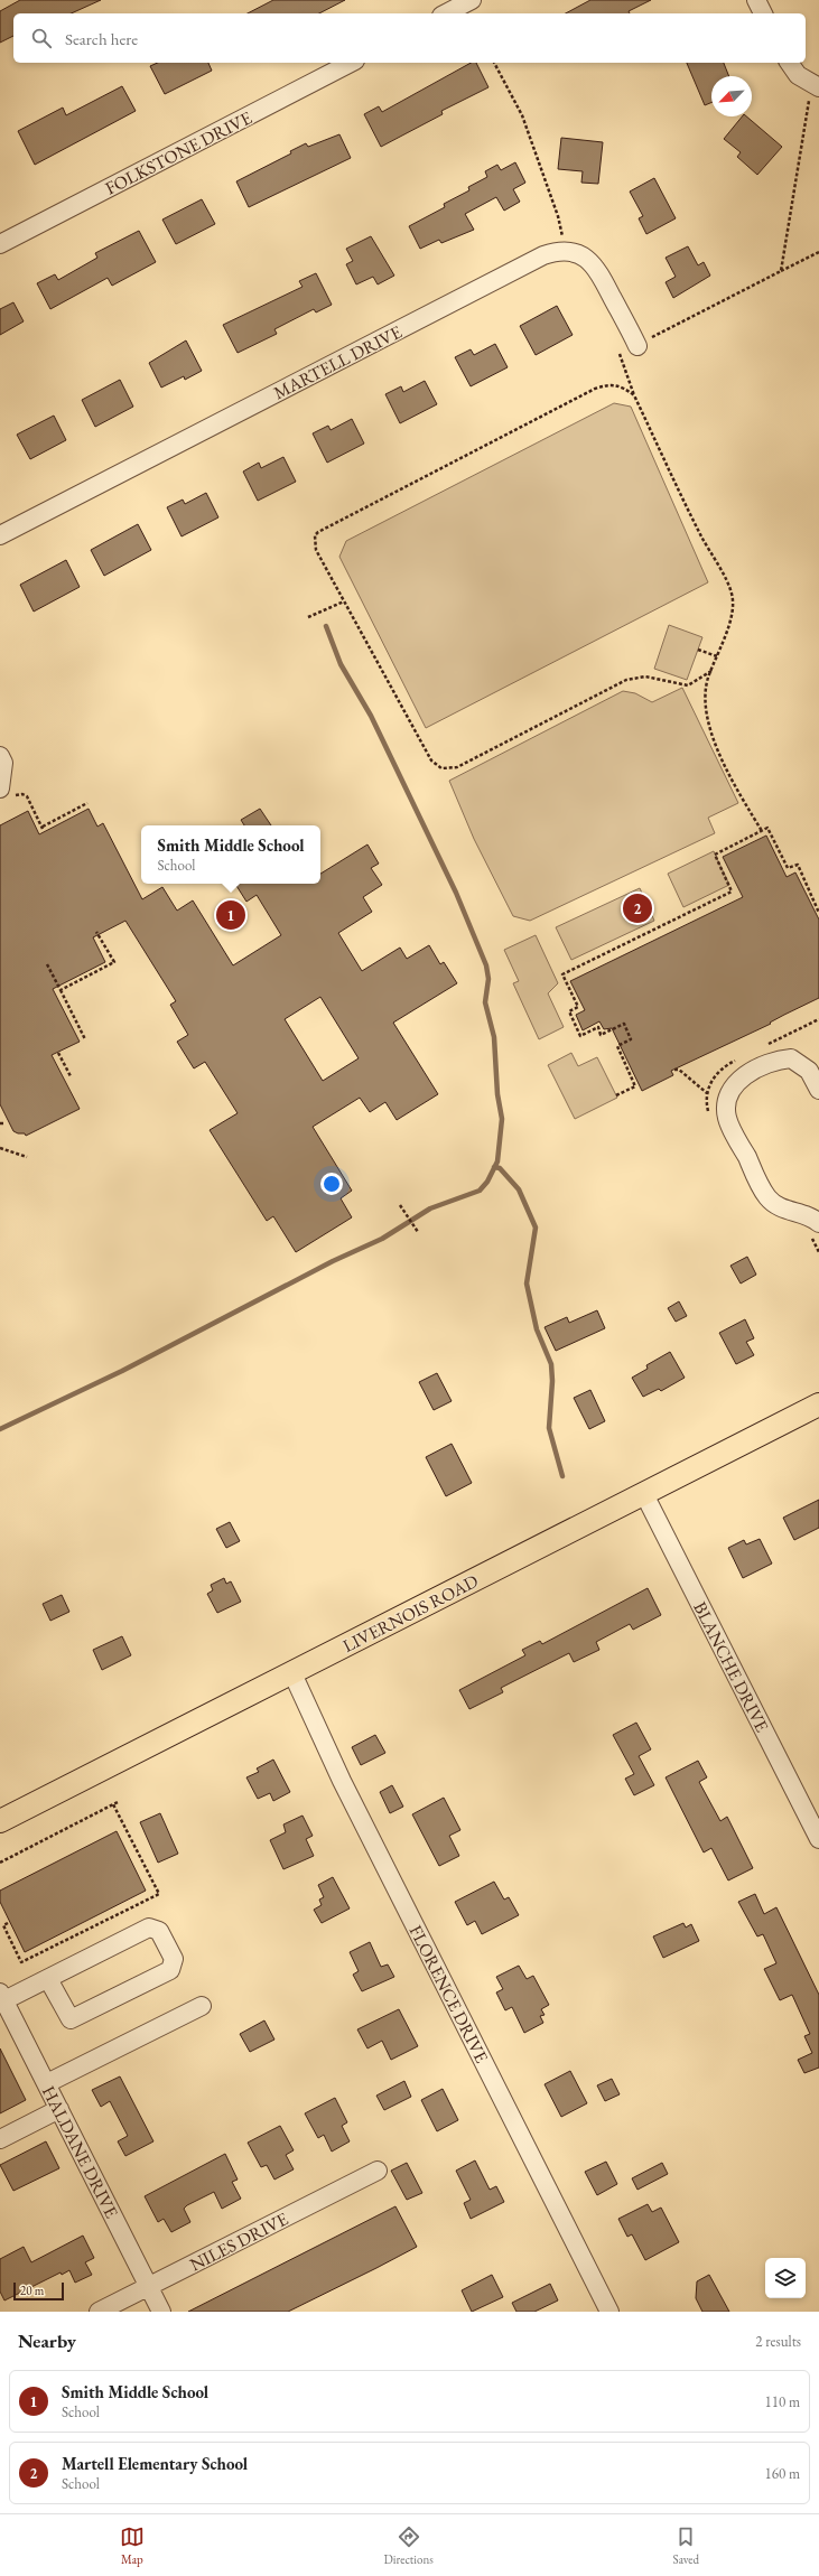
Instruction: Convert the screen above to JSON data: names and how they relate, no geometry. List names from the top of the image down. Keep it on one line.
{"streets":{"main road":["LIVERNOIS ROAD"],"street":["FOLKSTONE DRIVE","MARTELL DRIVE","BLANCHE DRIVE","FLORENCE DRIVE","HALDANE DRIVE","NILES DRIVE"]},"crossings":[["LIVERNOIS ROAD","BLANCHE DRIVE"],["LIVERNOIS ROAD","FLORENCE DRIVE"],["HALDANE DRIVE","NILES DRIVE"]],"scale_bar":"20 m","north":"bottom left","page":{"search":"Search here","popup":["Smith Middle School","School"],"pins":["2","1"],"scale":"20 m","heading":["Nearby","2 results"],"list":[{"mark":"1","name":"Smith Middle School","note":"School","value":"110 m"},{"mark":"2","name":"Martell Elementary School","note":"School","value":"160 m"}],"nav":["Map","Directions","Saved"]}}
